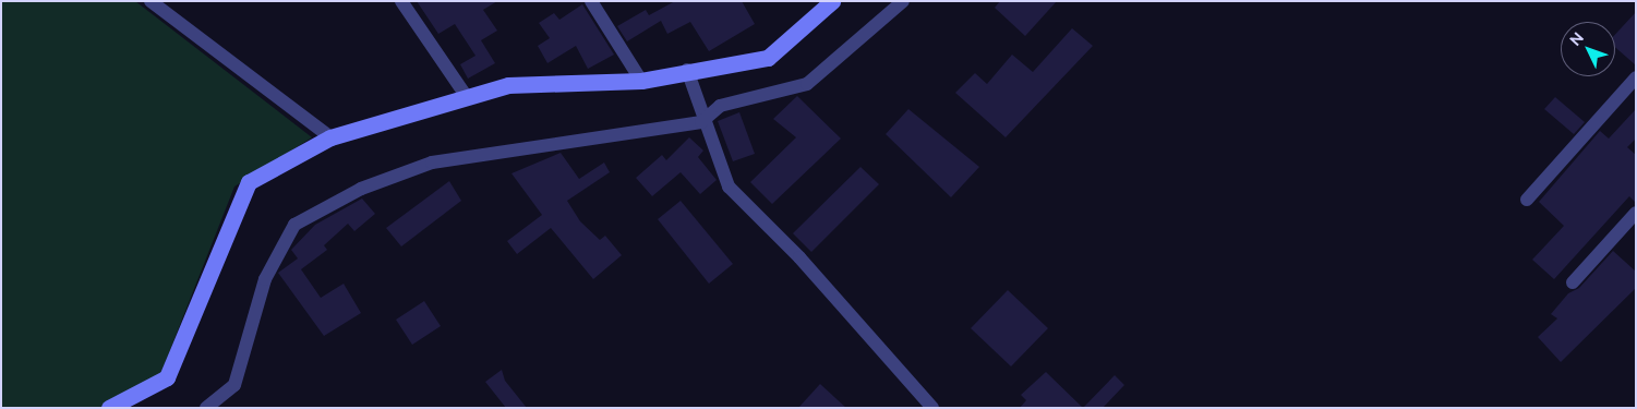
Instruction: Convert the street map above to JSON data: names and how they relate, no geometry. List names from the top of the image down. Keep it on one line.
{"north":"top left"}
